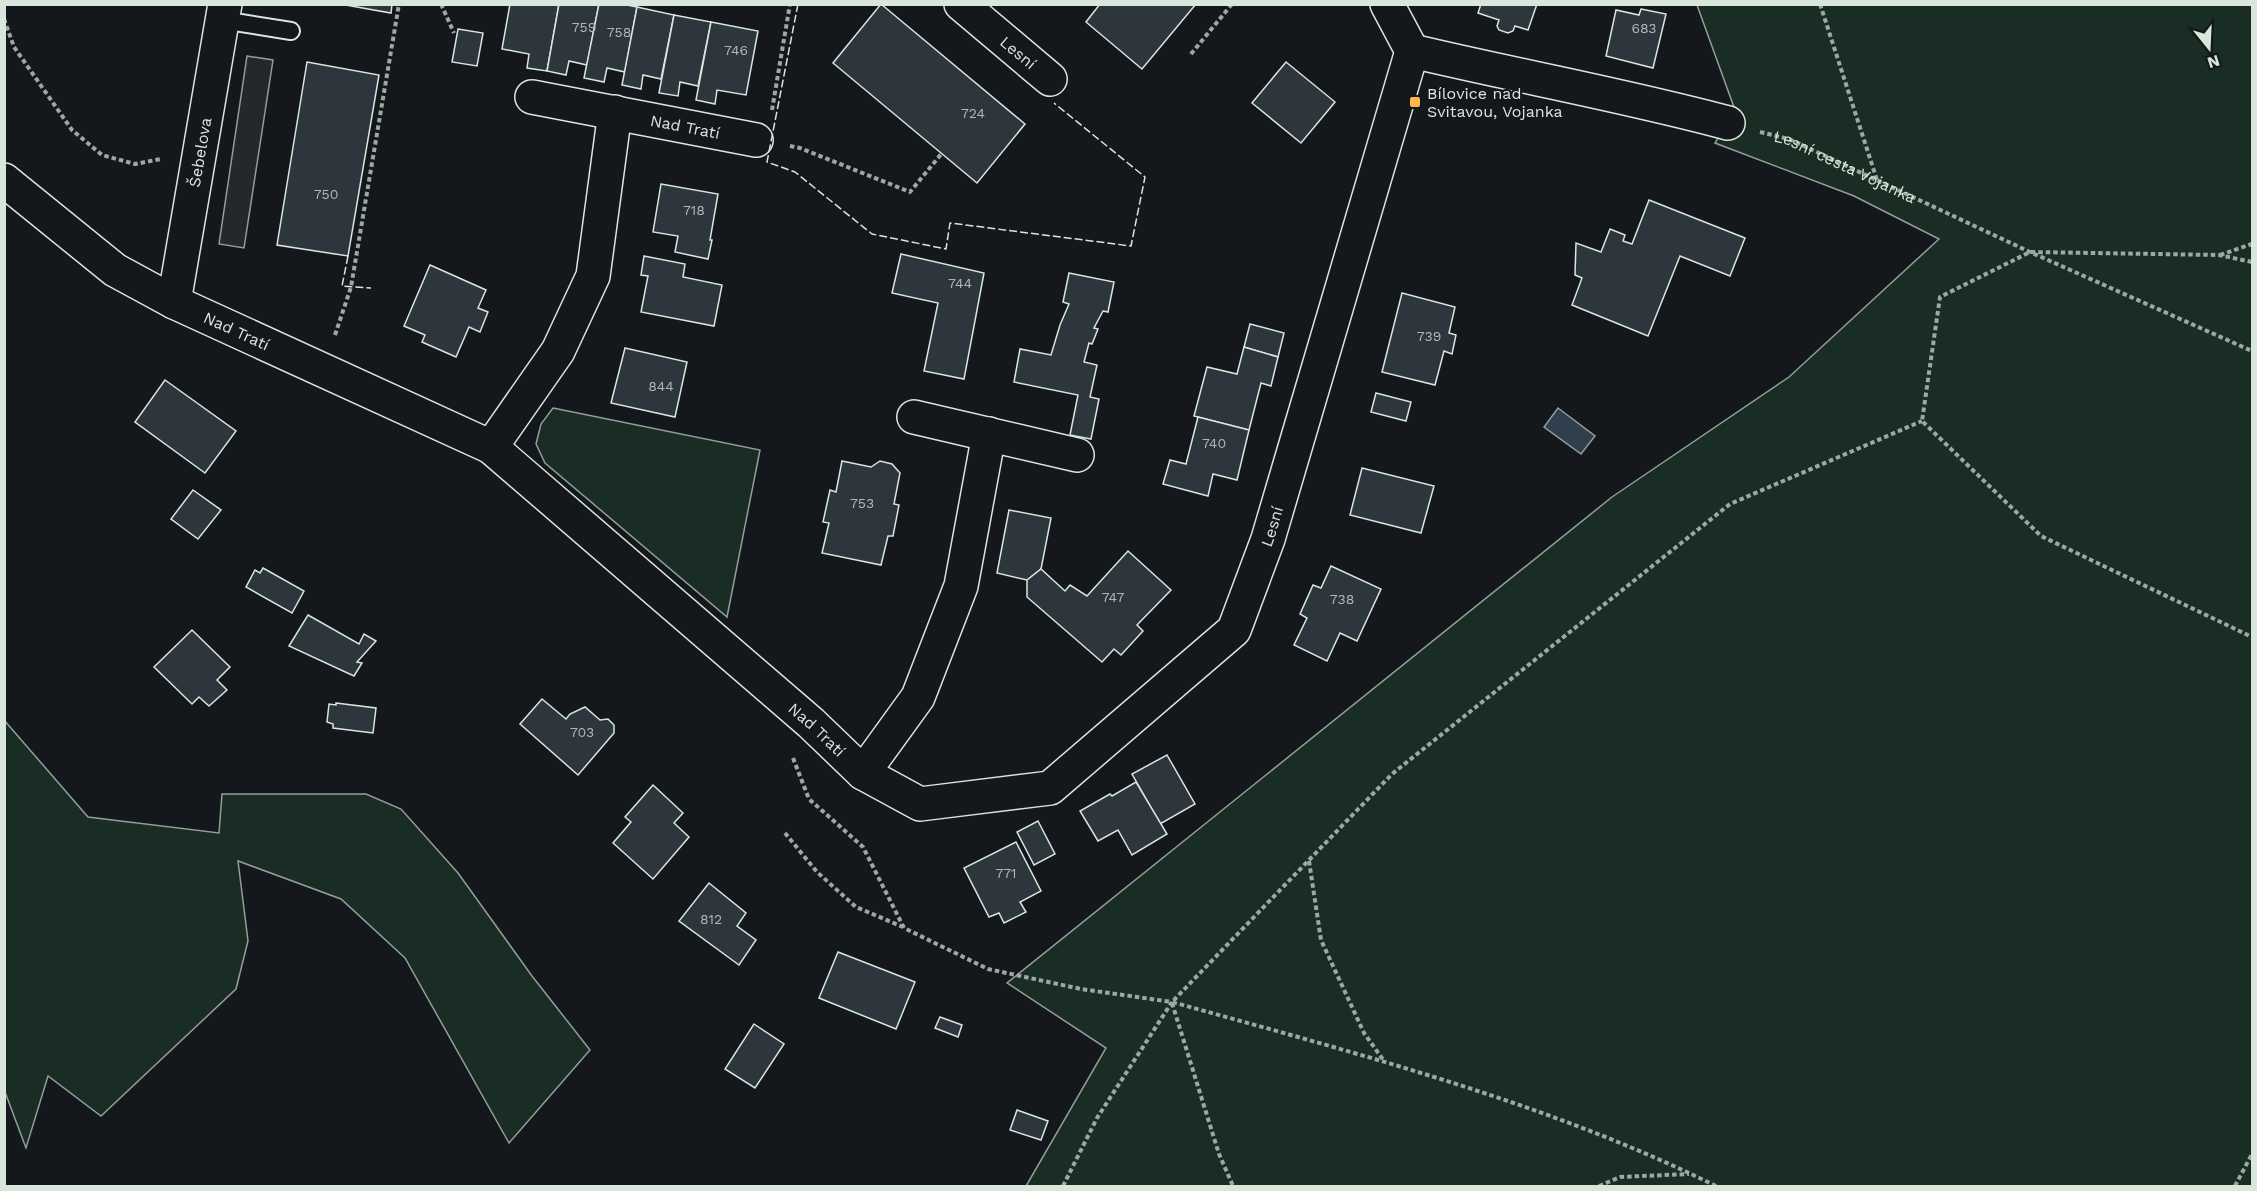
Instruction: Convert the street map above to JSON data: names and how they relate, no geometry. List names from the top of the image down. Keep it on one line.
{"streets":{"street":["Lesní","Nad Tratí","Šebelova"],"path":["Lesní cesta Vojanka"]},"crossings":[["Lesní","Nad Tratí"],["Nad Tratí","Šebelova"]],"places":{"transit":["Bílovice nad Svitavou, Vojanka"]},"house_numbers":["759","683","758","746","724","750","718","744","739","844","740","753","747","738","703","771","812"],"north":"bottom"}
